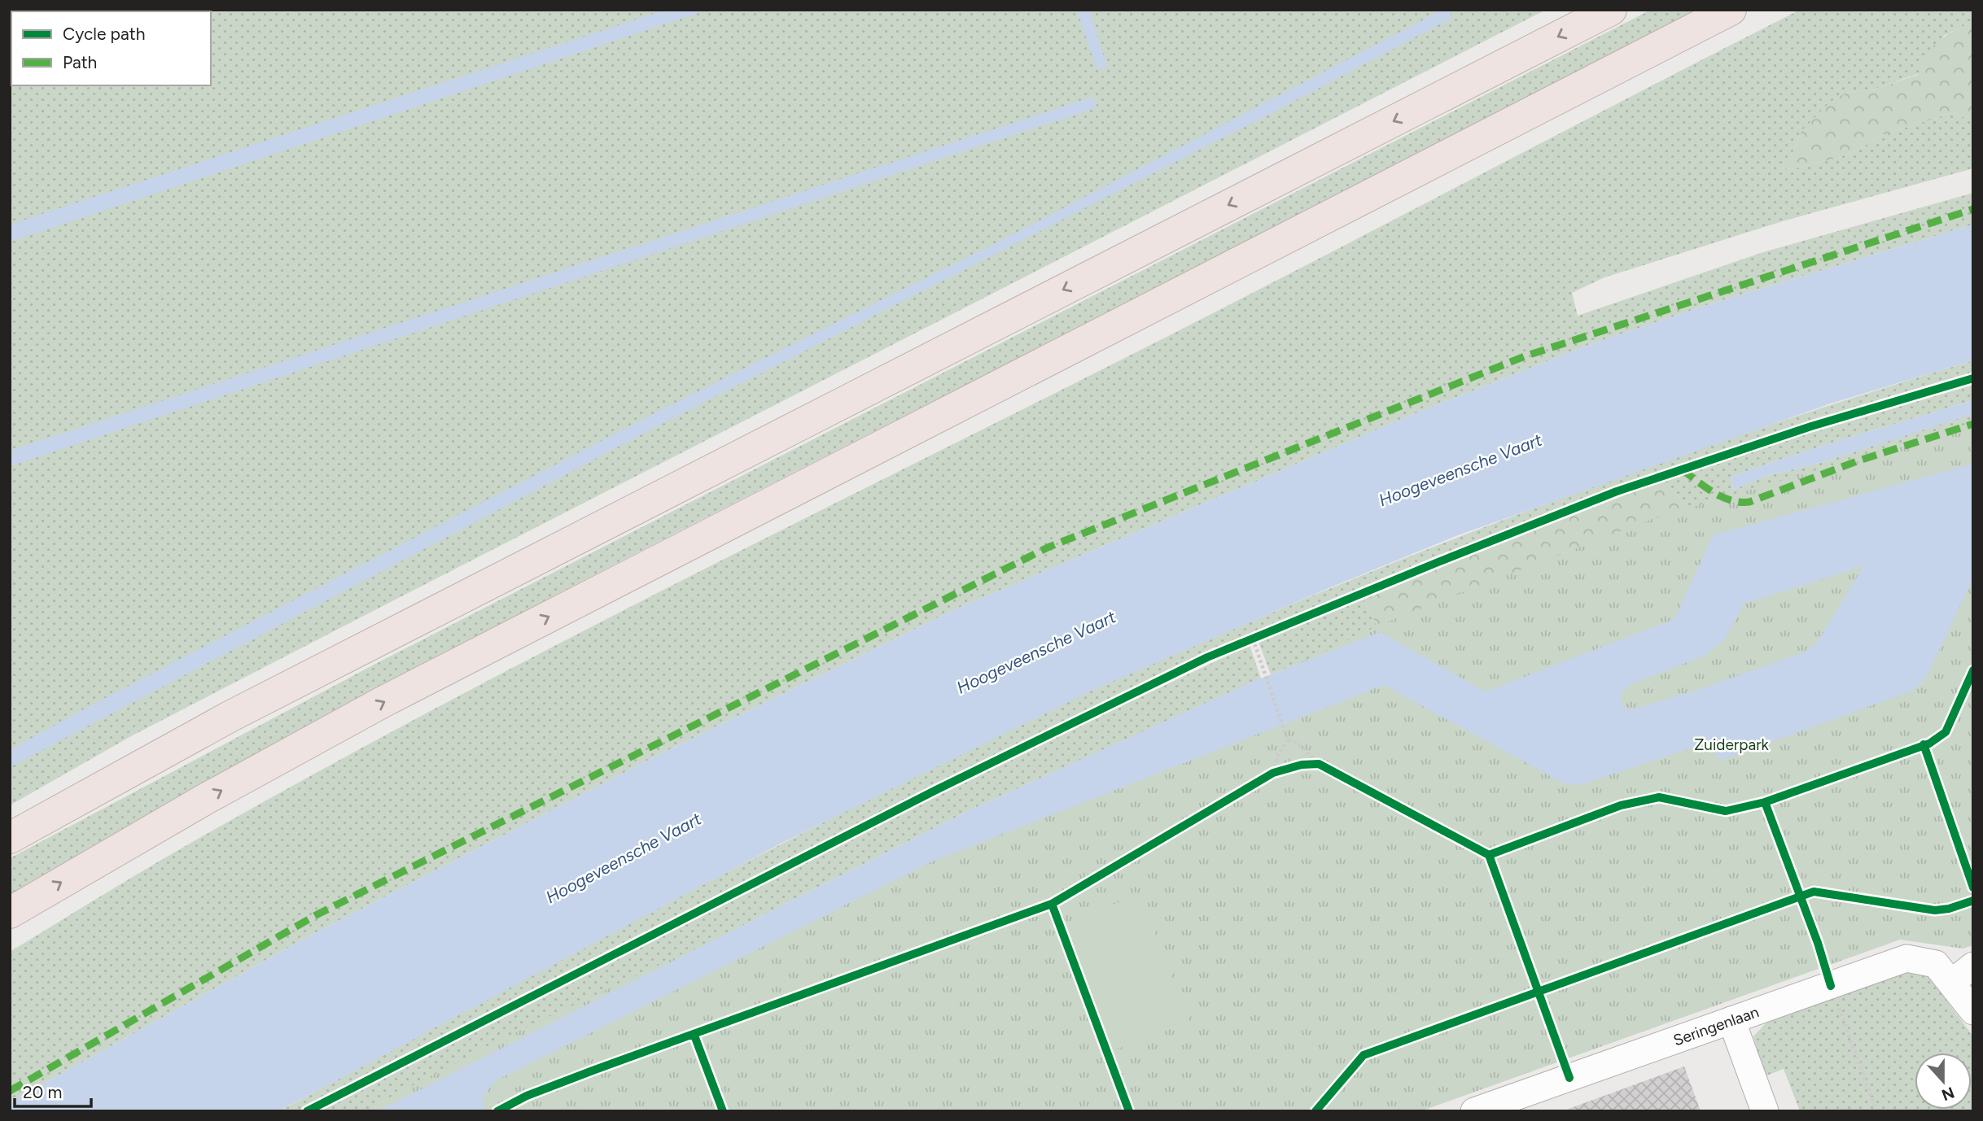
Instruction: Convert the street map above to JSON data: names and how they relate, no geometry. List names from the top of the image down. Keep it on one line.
{"streets":{"street":["Seringenlaan"]},"water":["Hoogeveensche Vaart"],"parks":["Zuiderpark"],"legend":["Cycle path","Path"],"scale_bar":"20 m","north":"bottom"}
